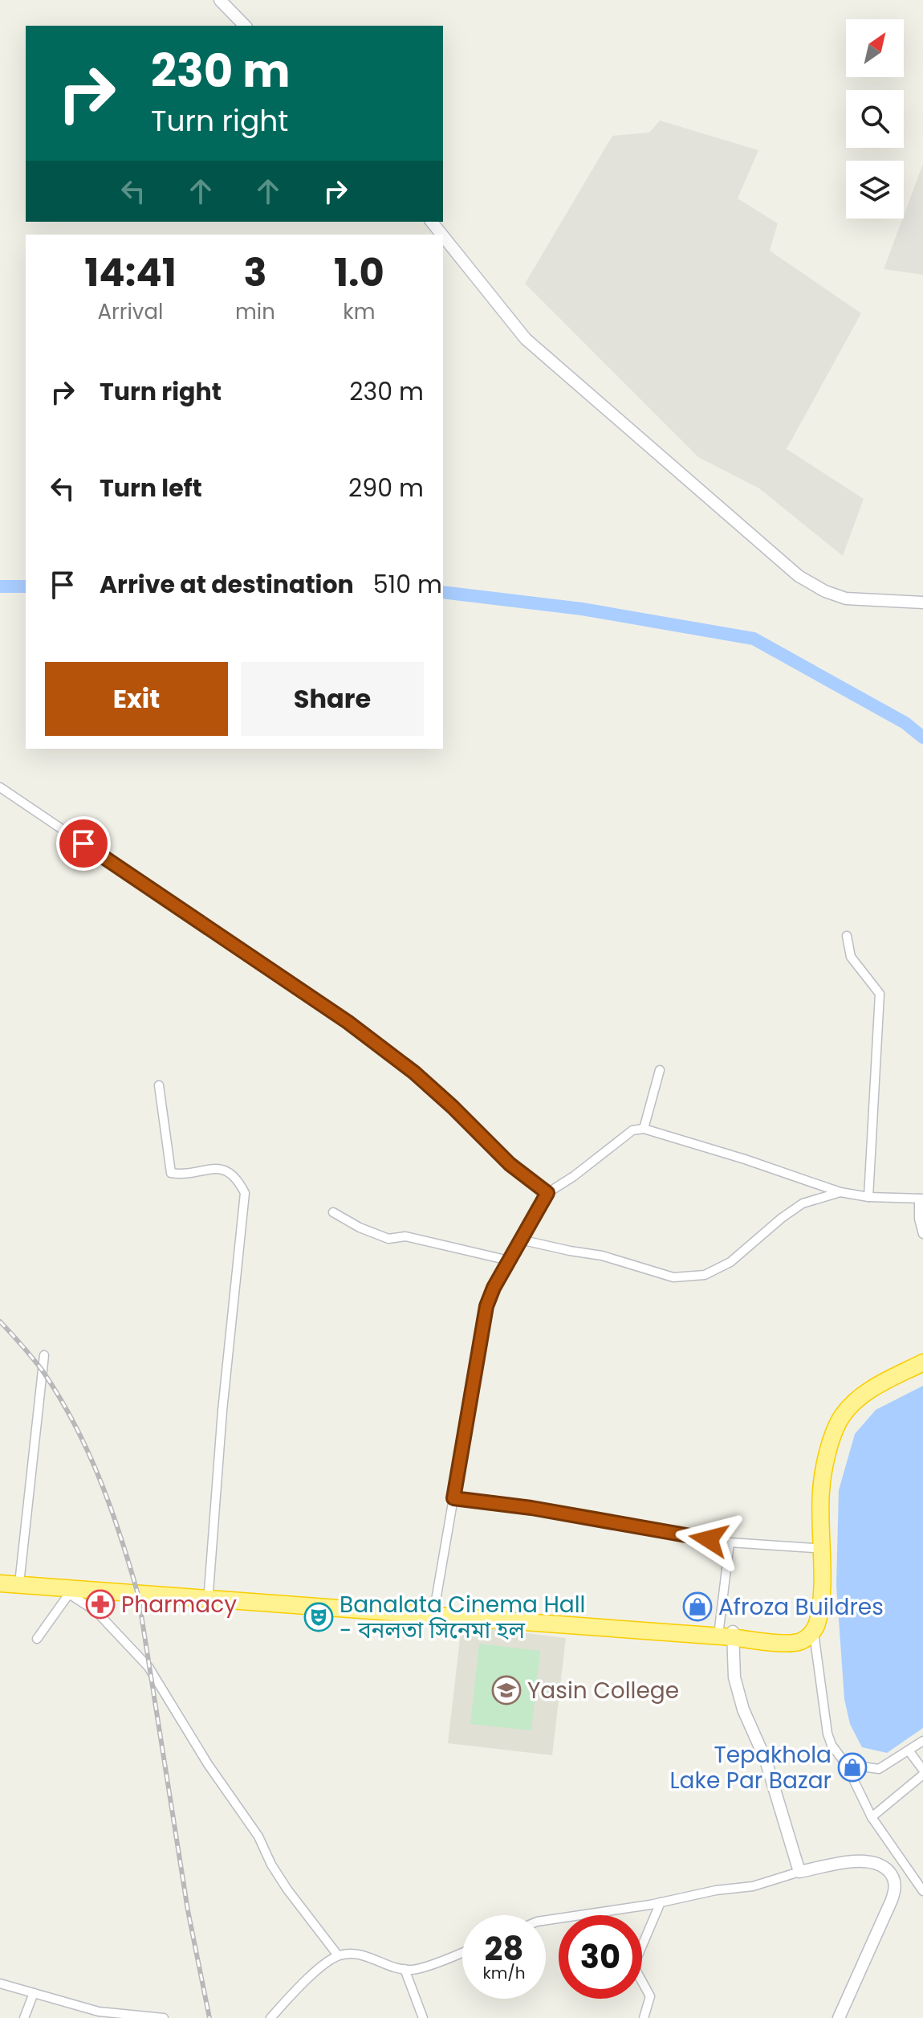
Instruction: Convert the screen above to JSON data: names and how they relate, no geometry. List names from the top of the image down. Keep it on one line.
{"places":{"pharmacy":["Pharmacy"],"shop":["Afroza Buildres","Tepakhola Lake Par Bazar"],"theatre":["Banalata Cinema Hall - বনলতা সিনেমা হল"],"school or university":["Yasin College"]},"north":"top right","page":{"turn":["230 m","Turn right"],"eta":["14:41","Arrival","3","min","1.0","km"],"list":[{"name":"Turn right","value":"230 m"},{"name":"Turn left","value":"290 m"},{"name":"Arrive at destination","value":"510 m"}],"buttons":["Exit","Share"],"speed":"28 km/h","limit":"30"}}
